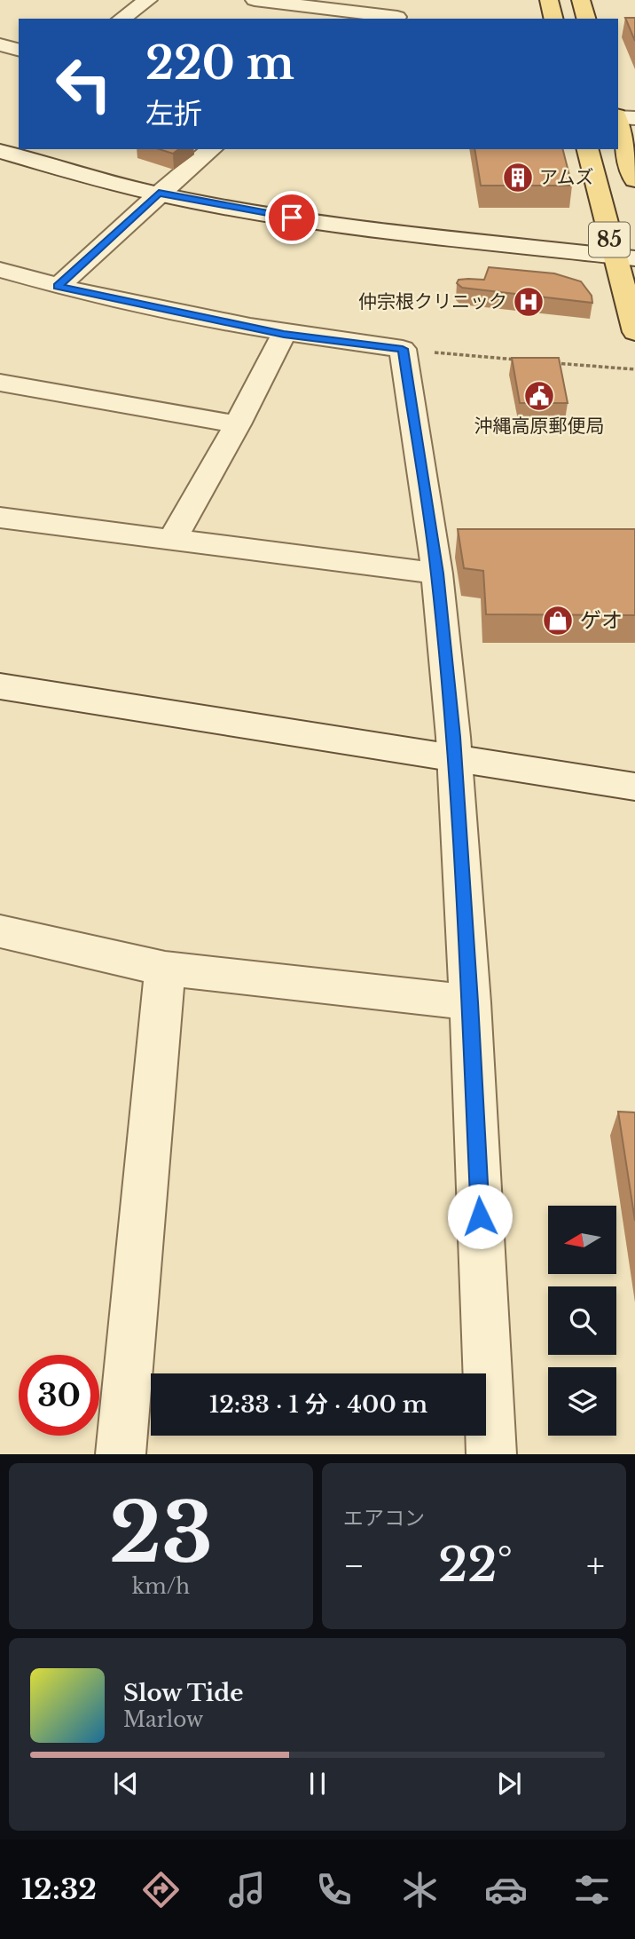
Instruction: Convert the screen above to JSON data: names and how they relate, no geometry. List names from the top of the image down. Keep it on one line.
{"streets":{"main road":["85"]},"places":{"building":["アムズ"],"hospital":["仲宗根クリニック"],"public building":["沖縄高原郵便局"],"shop":["ゲオ"]},"north":"left","page":{"turn":["220 m","左折"],"limit":"30","trip":"12:33 · 1 分 · 400 m","tile":[["23","km/h"],"エアコン"],"heat":["−","22°","+"],"song":["Slow Tide","Marlow"],"tabs":"12:32"}}
